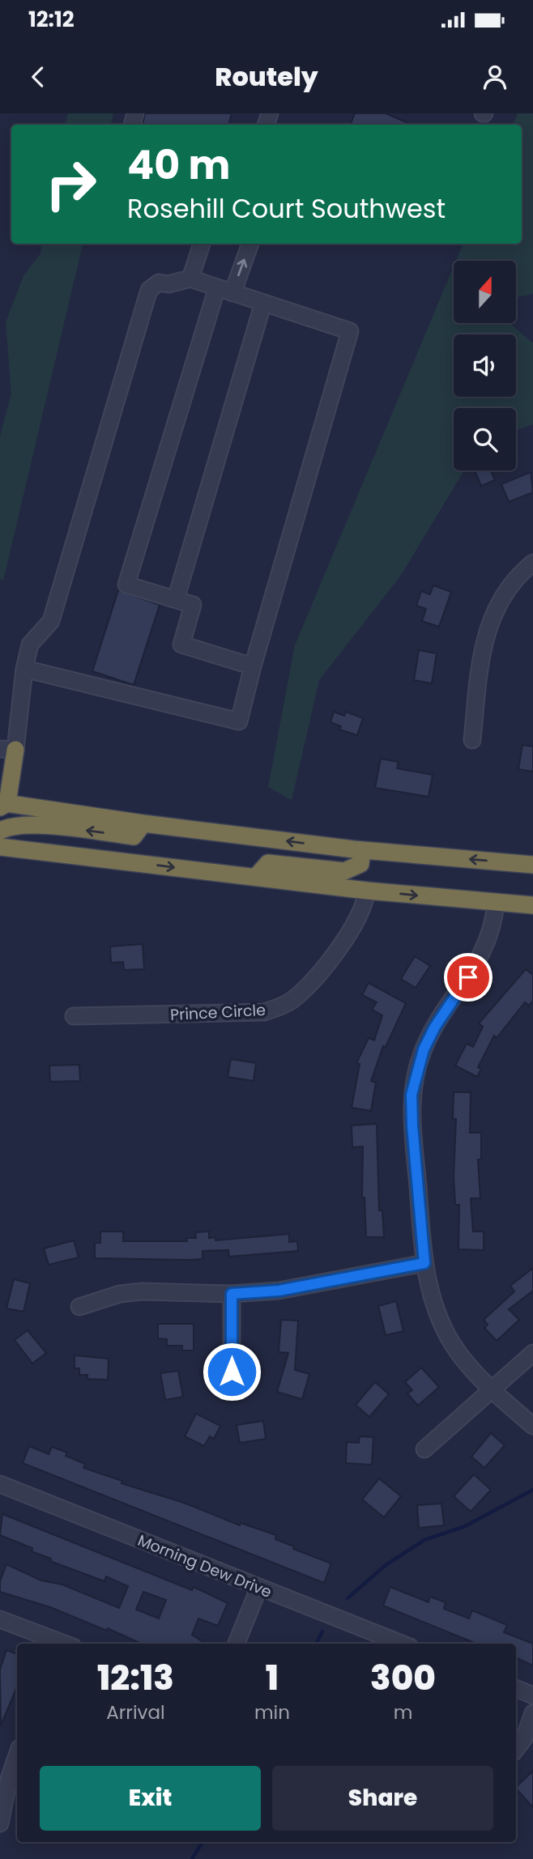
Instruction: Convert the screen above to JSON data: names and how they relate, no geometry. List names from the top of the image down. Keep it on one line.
{"streets":{"street":["Prince Circle","Morning Dew Drive"]},"north":"top","page":{"status":"12:12","header":"Routely","turn":["40 m","Rosehill Court Southwest"],"eta":["12:13","Arrival","1","min","300","m"],"buttons":["Exit","Share"]}}
